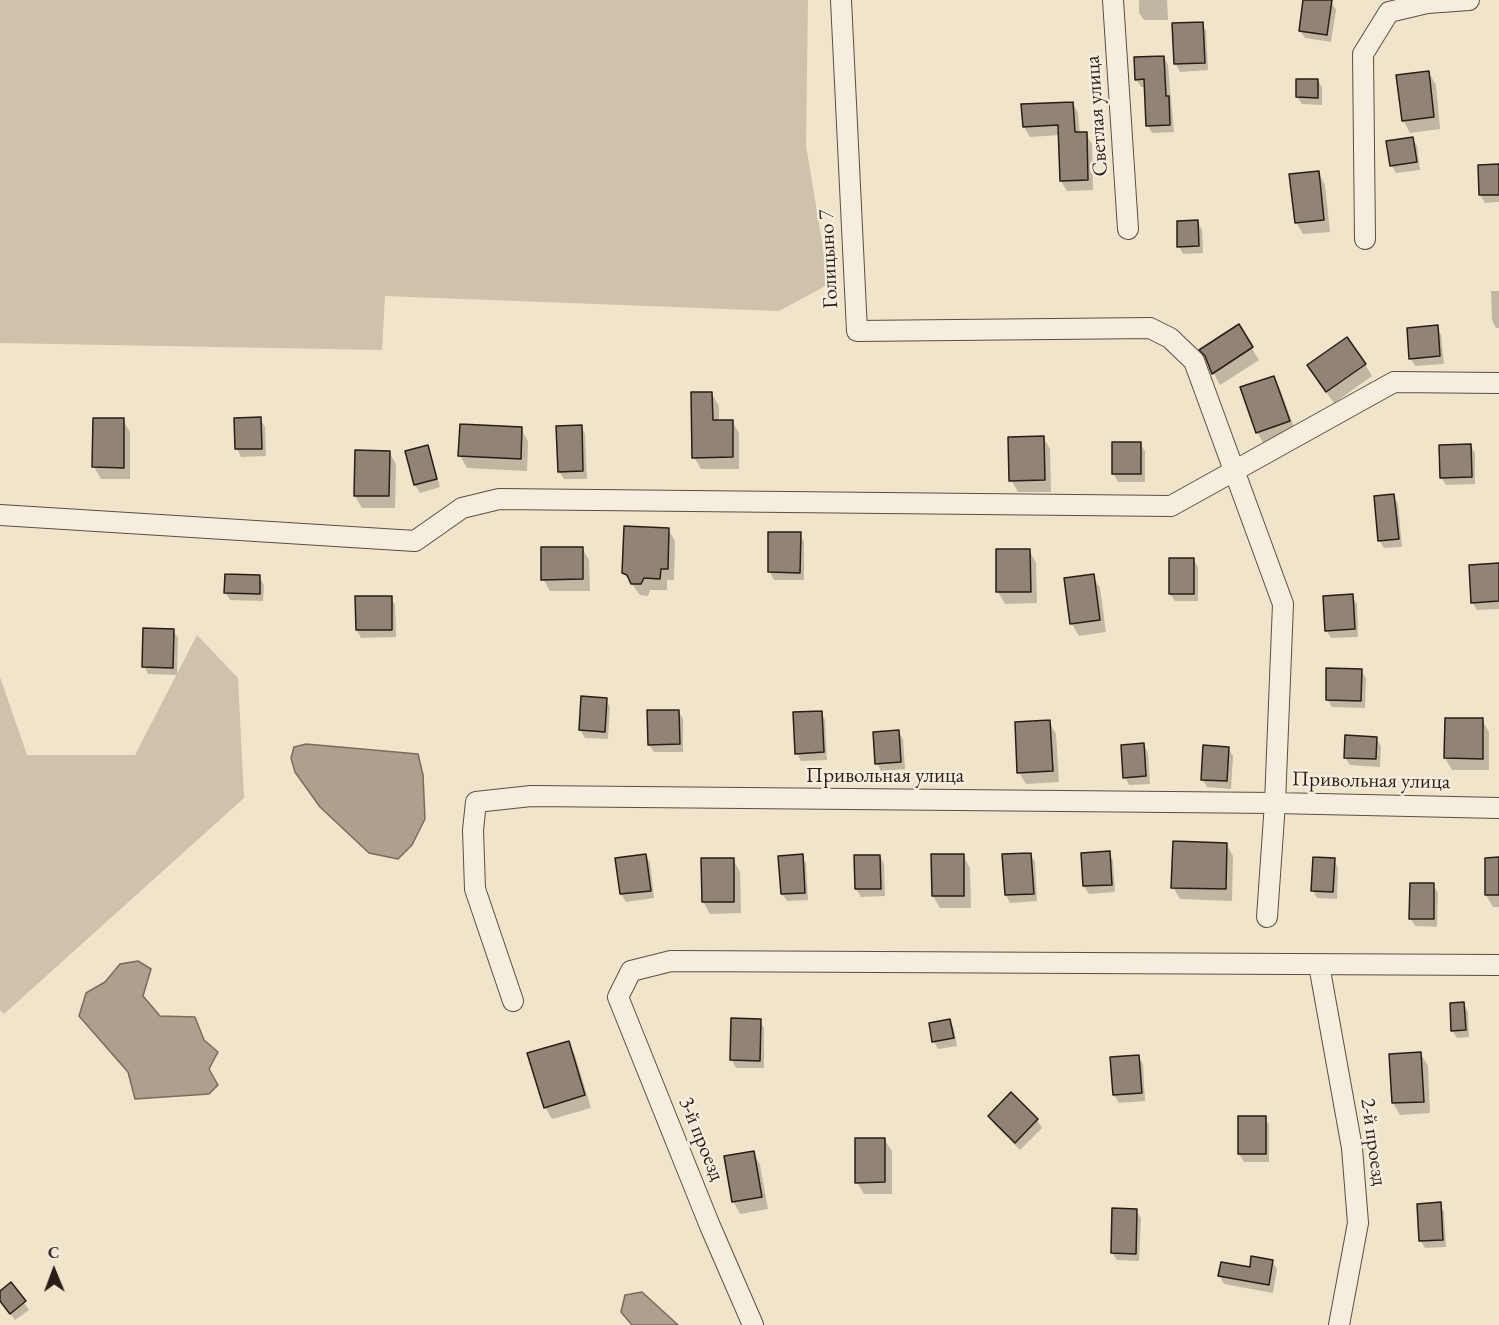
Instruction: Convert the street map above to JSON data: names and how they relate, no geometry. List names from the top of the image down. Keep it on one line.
{"streets":{"street":["Светлая улица","Голицыно 7","Привольная улица","3-й проезд","2-й проезд"]},"crossings":[["3-й проезд","2-й проезд"]],"north":"top"}
